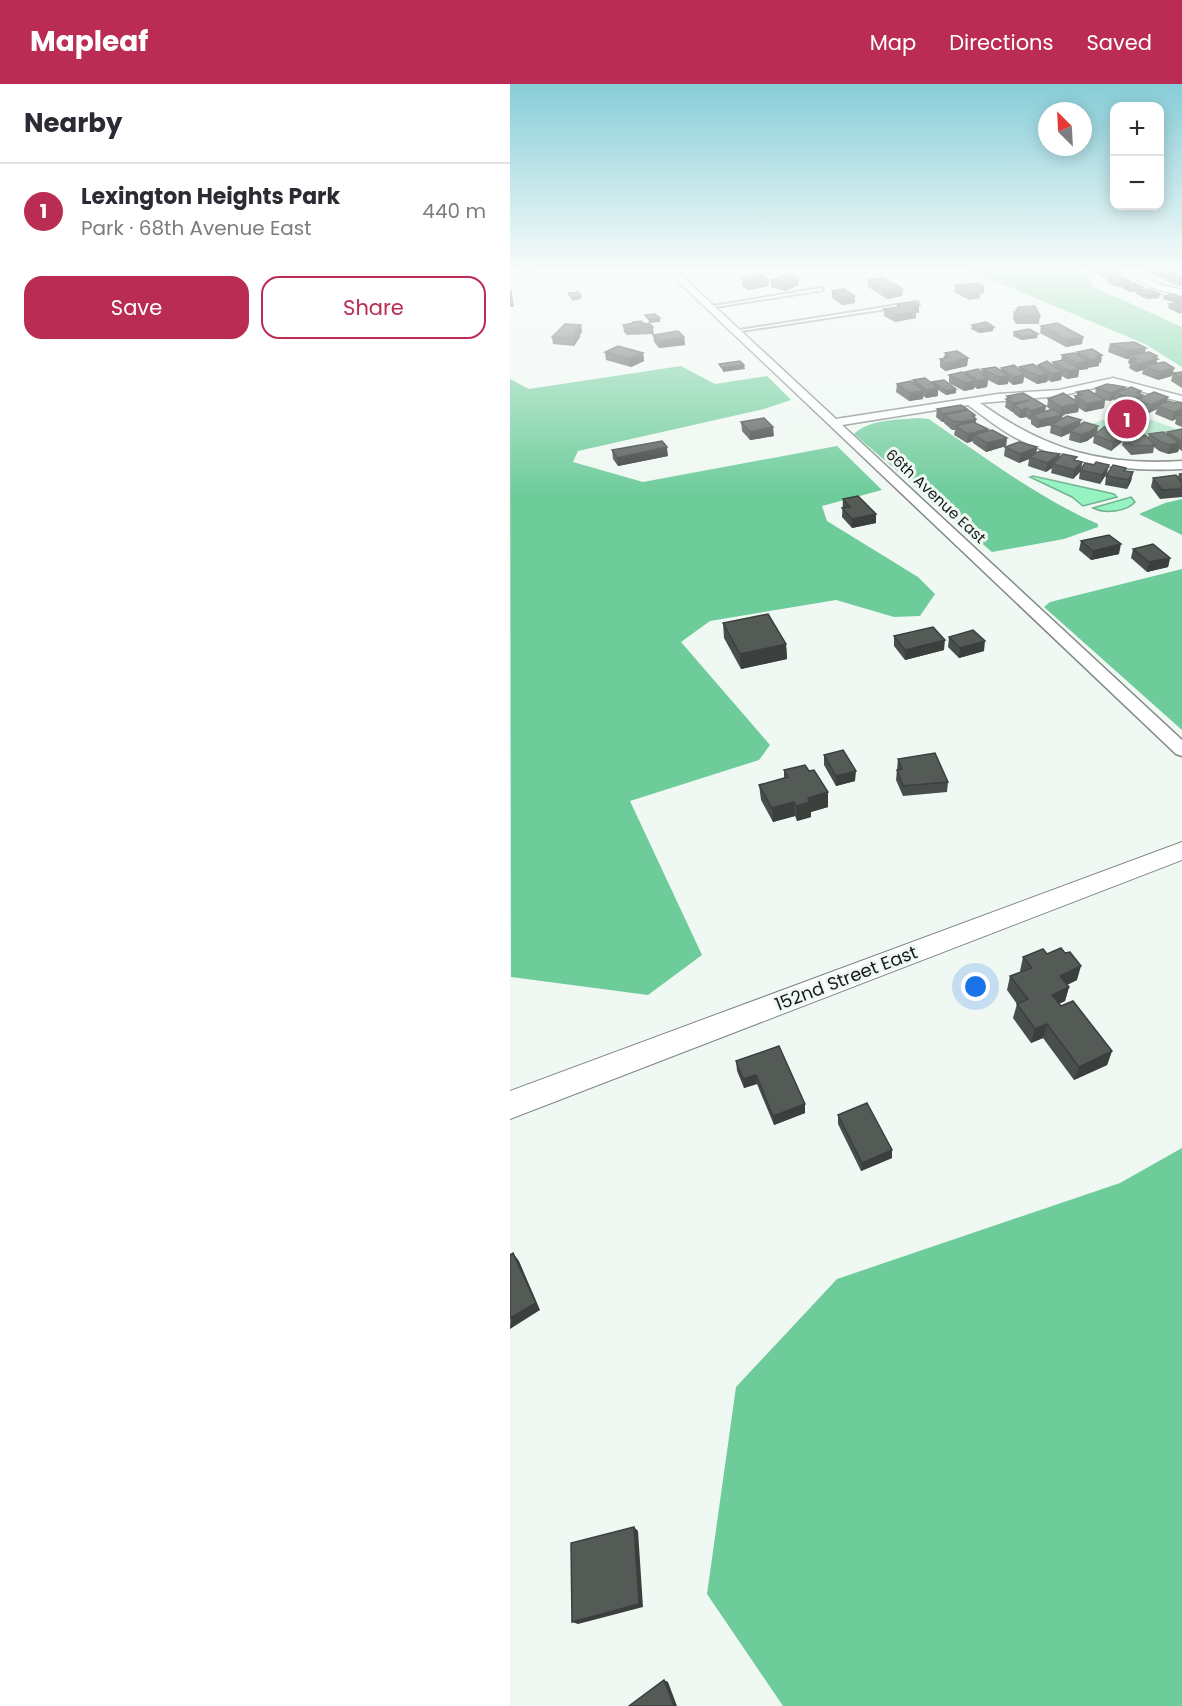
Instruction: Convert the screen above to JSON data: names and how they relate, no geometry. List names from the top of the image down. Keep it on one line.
{"streets":{"street":["66th Avenue East","152nd Street East"]},"north":"top left","page":{"header":"Mapleaf","nav":["Map","Directions","Saved"],"heading":"Nearby","map_buttons":["+","−"],"list":[{"mark":"1","name":"Lexington Heights Park","note":"Park · 68th Avenue East","value":"440 m"}],"buttons":["Save","Share"],"pins":"1"}}
